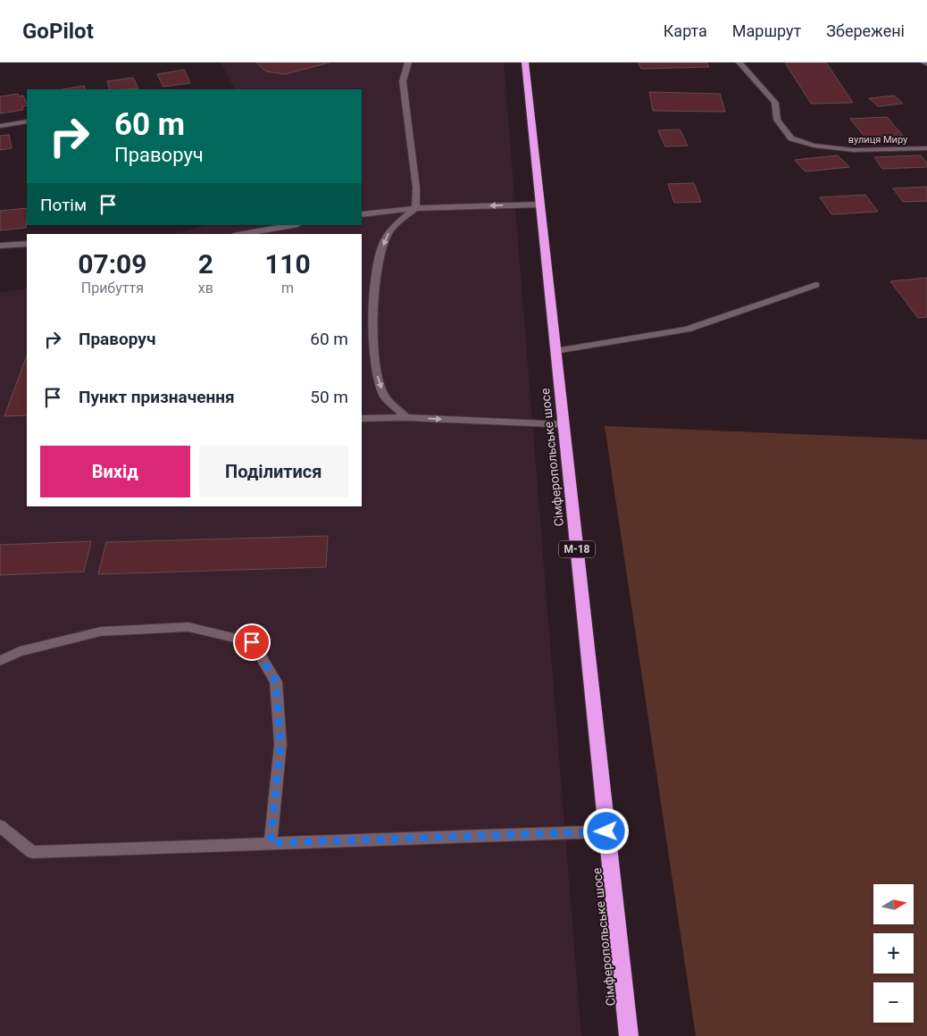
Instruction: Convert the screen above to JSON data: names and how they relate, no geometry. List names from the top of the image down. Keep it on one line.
{"streets":{"highway":["Сімферопольське шосе","М-18"],"street":["вулиця Миру"]},"north":"right","page":{"header":"GoPilot","nav":["Карта","Маршрут","Збережені"],"turn":["60 m","Праворуч"],"then":"Потім","eta":["07:09","Прибуття","2","хв","110","m"],"list":[{"name":"Праворуч","value":"60 m"},{"name":"Пункт призначення","value":"50 m"}],"buttons":["Вихід","Поділитися"],"map_buttons":["+","−"]}}
